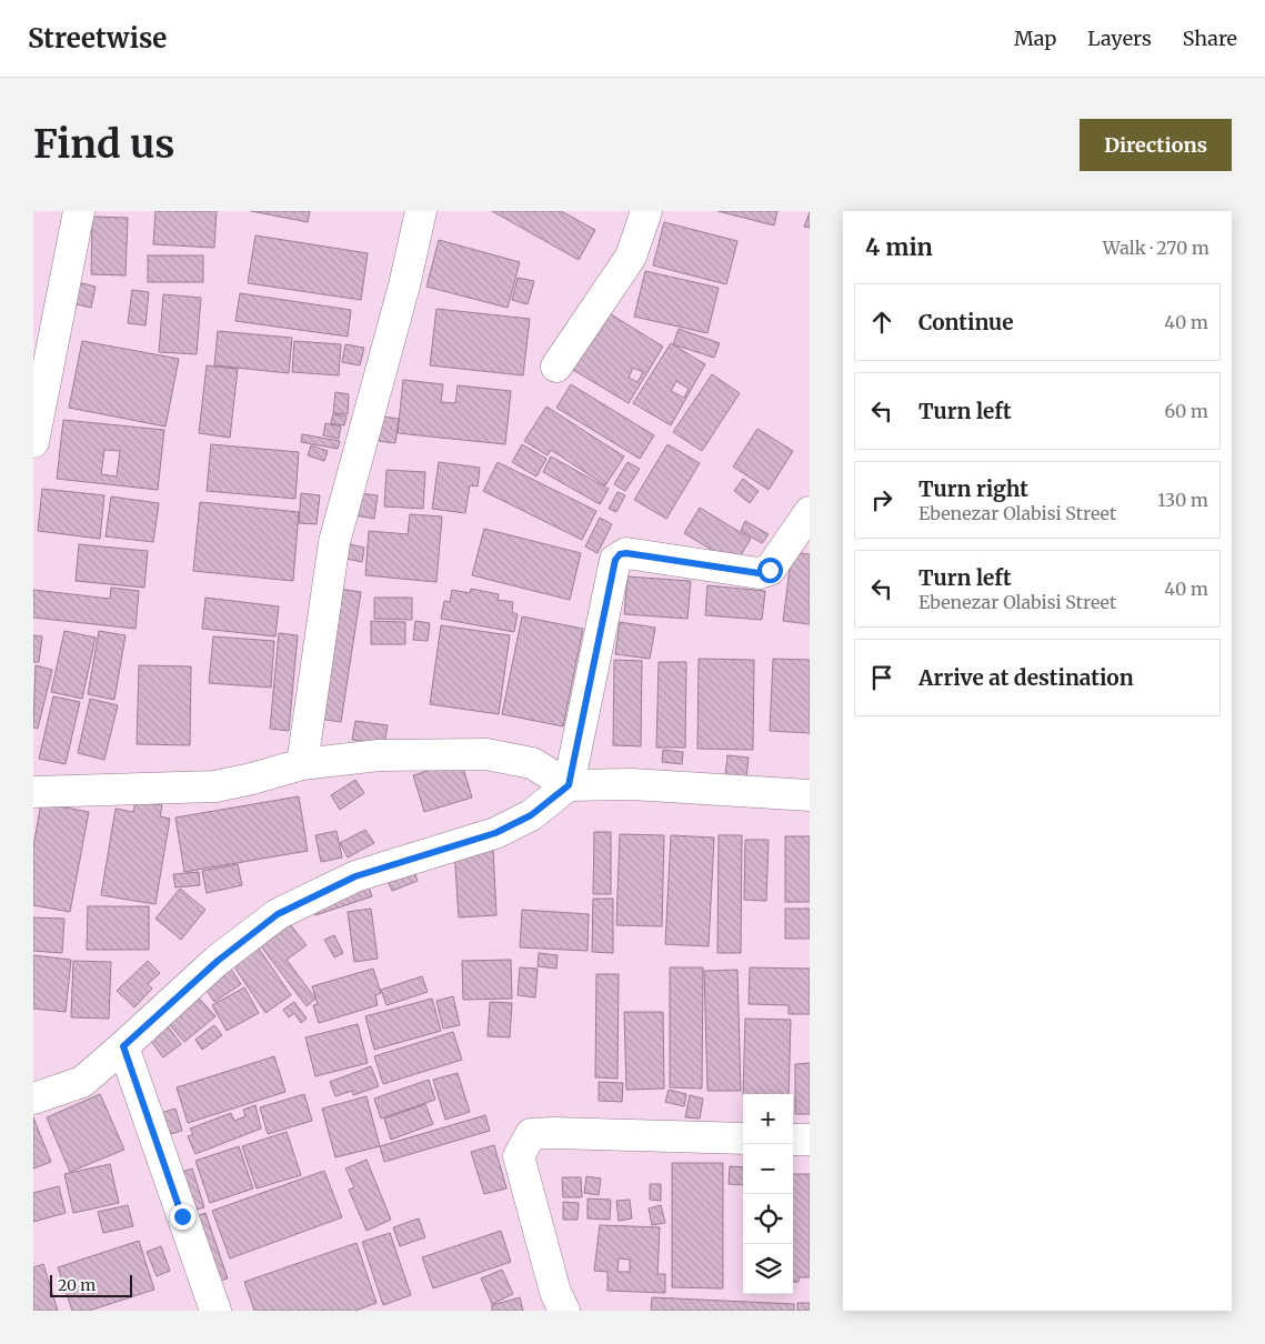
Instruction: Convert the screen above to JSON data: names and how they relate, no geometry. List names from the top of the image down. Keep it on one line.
{"scale_bar":"20 m","page":{"header":"Streetwise","nav":["Map","Layers","Share"],"buttons":"Directions","title":"Find us","heading":["4 min","Walk · 270 m"],"list":[["Continue","40 m"],["Turn left","60 m"],["Turn right","Ebenezar Olabisi Street","130 m"],["Turn left","Ebenezar Olabisi Street","40 m"],"Arrive at destination"],"map_buttons":["+","−"],"scale":"20 m"}}
